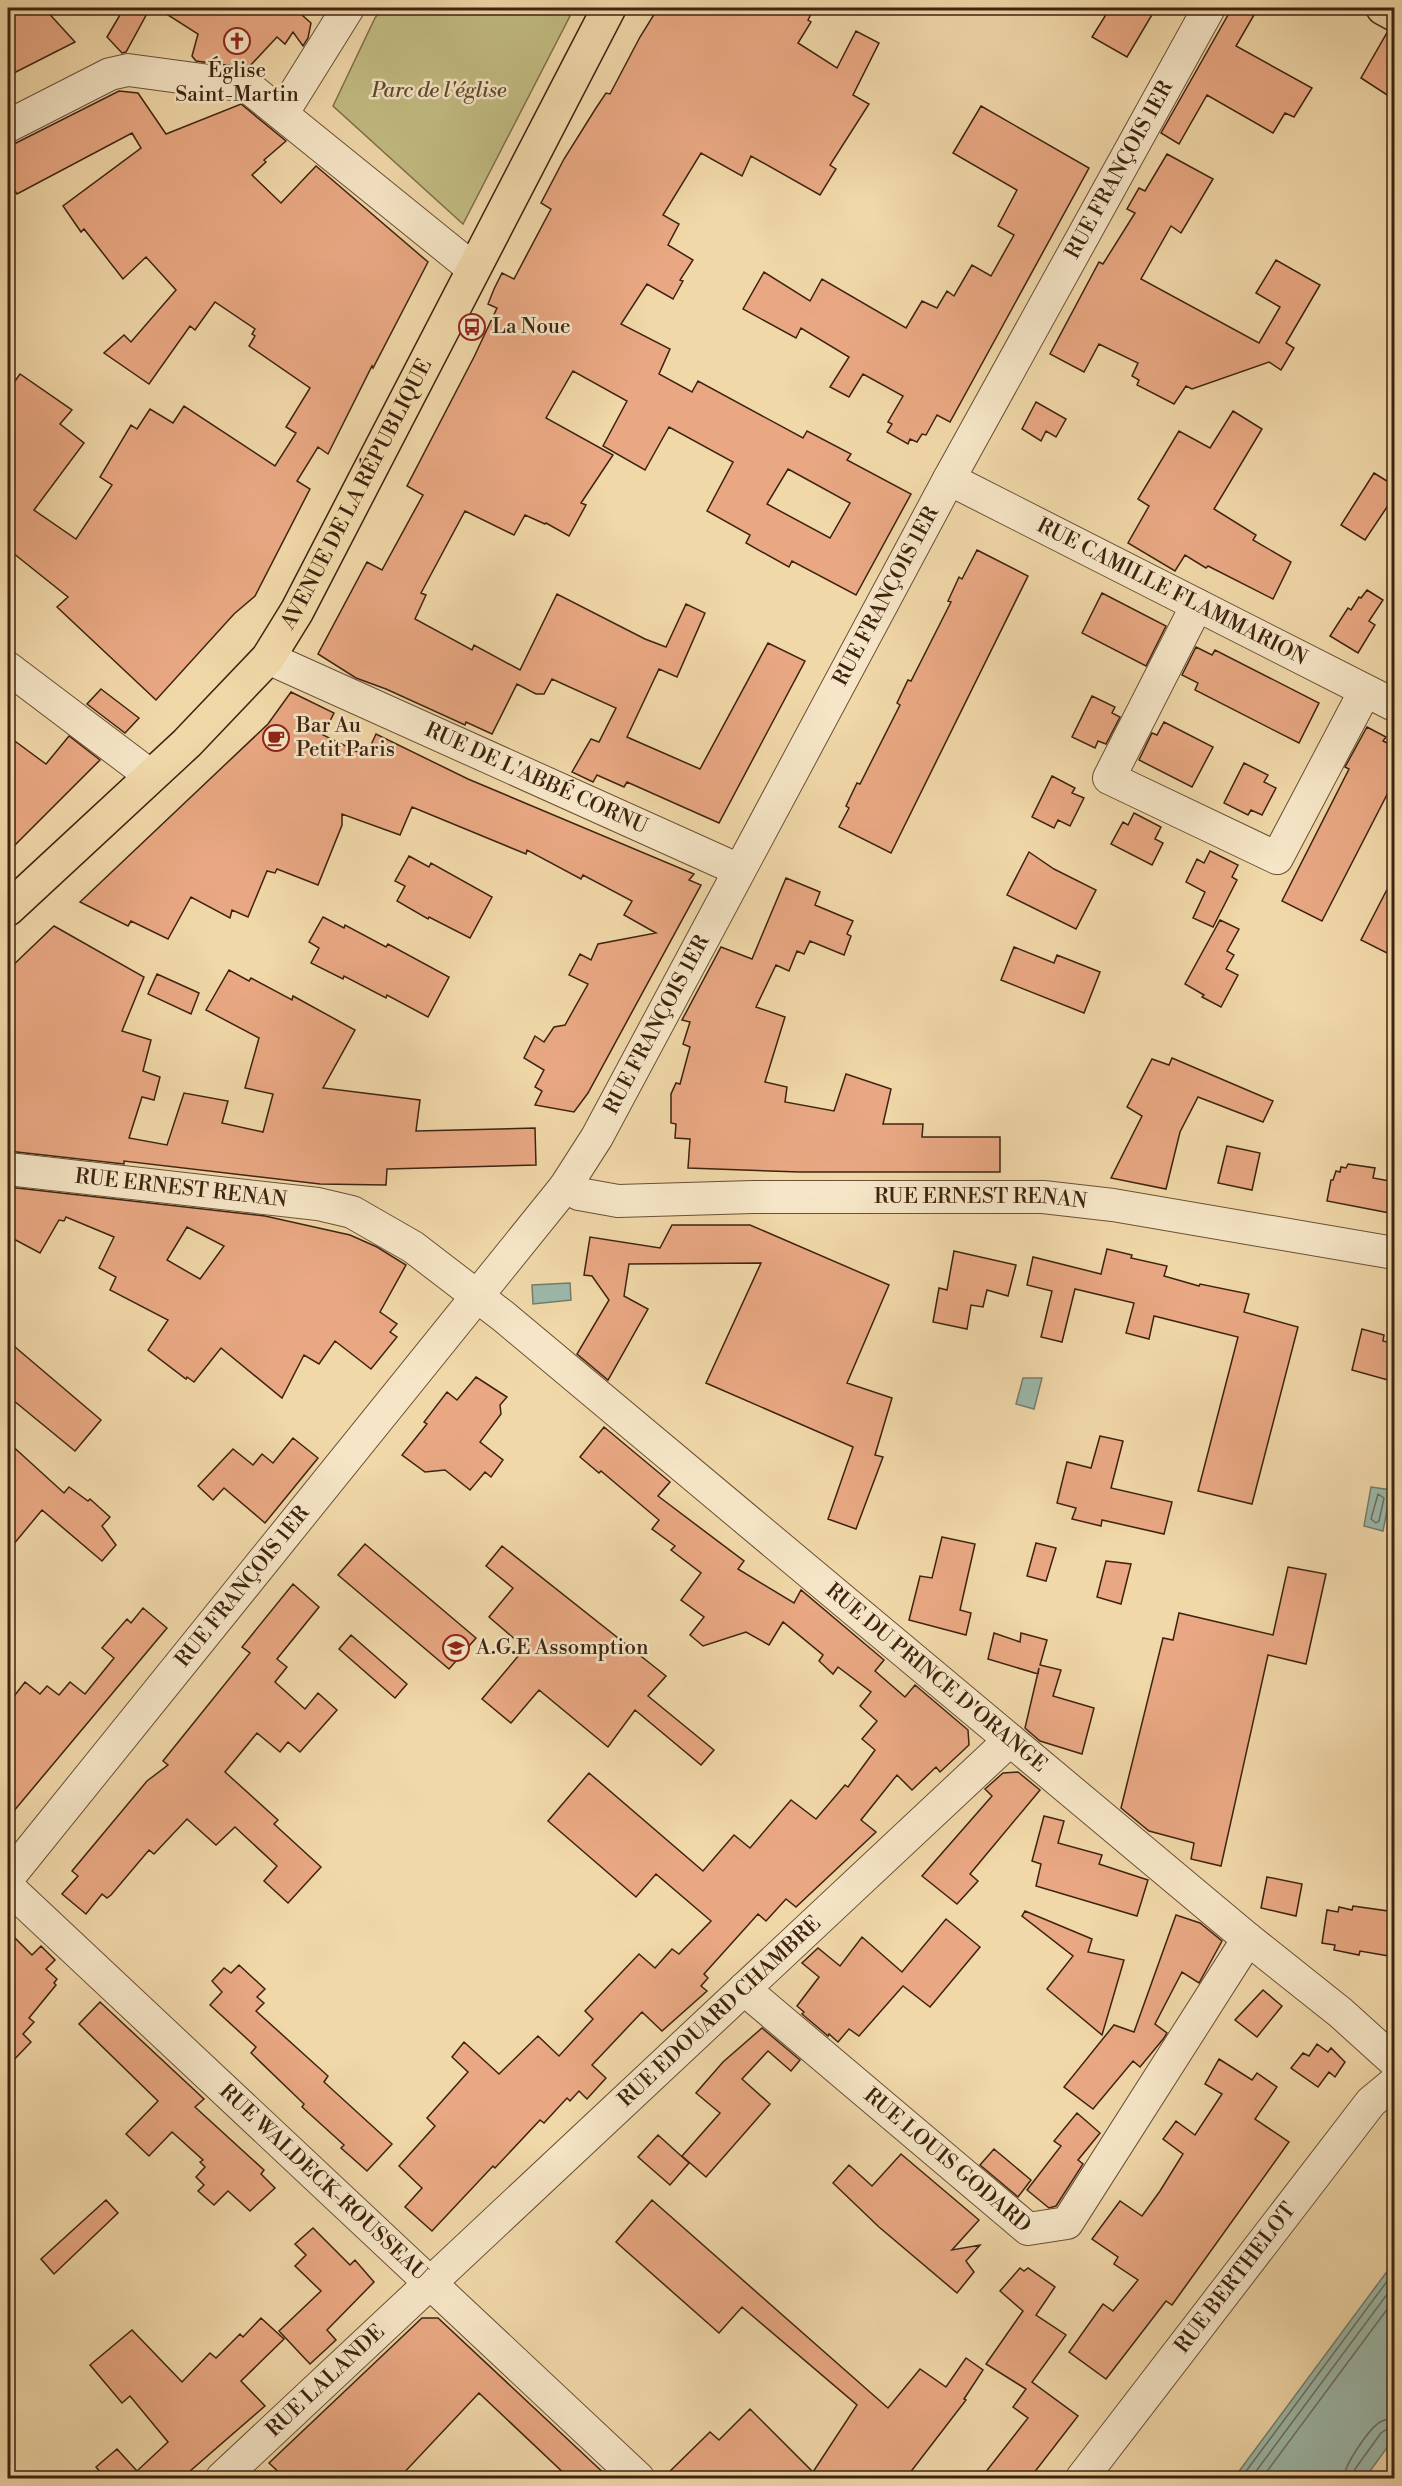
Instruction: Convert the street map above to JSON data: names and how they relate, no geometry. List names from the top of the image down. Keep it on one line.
{"streets":{"main road":["AVENUE DE LA RÉPUBLIQUE"],"street":["RUE FRANÇOIS 1ER","RUE CAMILLE FLAMMARION","RUE DE L'ABBÉ CORNU","RUE ERNEST RENAN","RUE DU PRINCE D'ORANGE","RUE EDOUARD CHAMBRE","RUE LOUIS GODARD","RUE WALDECK-ROUSSEAU","RUE BERTHELOT","RUE LALANDE"]},"crossings":[["RUE FRANÇOIS 1ER","RUE CAMILLE FLAMMARION"],["RUE FRANÇOIS 1ER","RUE DE L'ABBÉ CORNU"],["RUE FRANÇOIS 1ER","RUE ERNEST RENAN"],["RUE FRANÇOIS 1ER","RUE DU PRINCE D'ORANGE"],["AVENUE DE LA RÉPUBLIQUE","RUE DE L'ABBÉ CORNU"],["RUE ERNEST RENAN","RUE DU PRINCE D'ORANGE"],["RUE DU PRINCE D'ORANGE","RUE EDOUARD CHAMBRE"],["RUE DU PRINCE D'ORANGE","RUE LOUIS GODARD"],["RUE EDOUARD CHAMBRE","RUE LOUIS GODARD"],["RUE EDOUARD CHAMBRE","RUE WALDECK-ROUSSEAU"],["RUE EDOUARD CHAMBRE","RUE LALANDE"],["RUE WALDECK-ROUSSEAU","RUE LALANDE"]],"parks":["Parc de l'église"],"places":{"church":["Église Saint-Martin"],"bus stop":["La Noue"],"cafe":["Bar Au Petit Paris"],"school or university":["A.G.E Assomption"]}}
